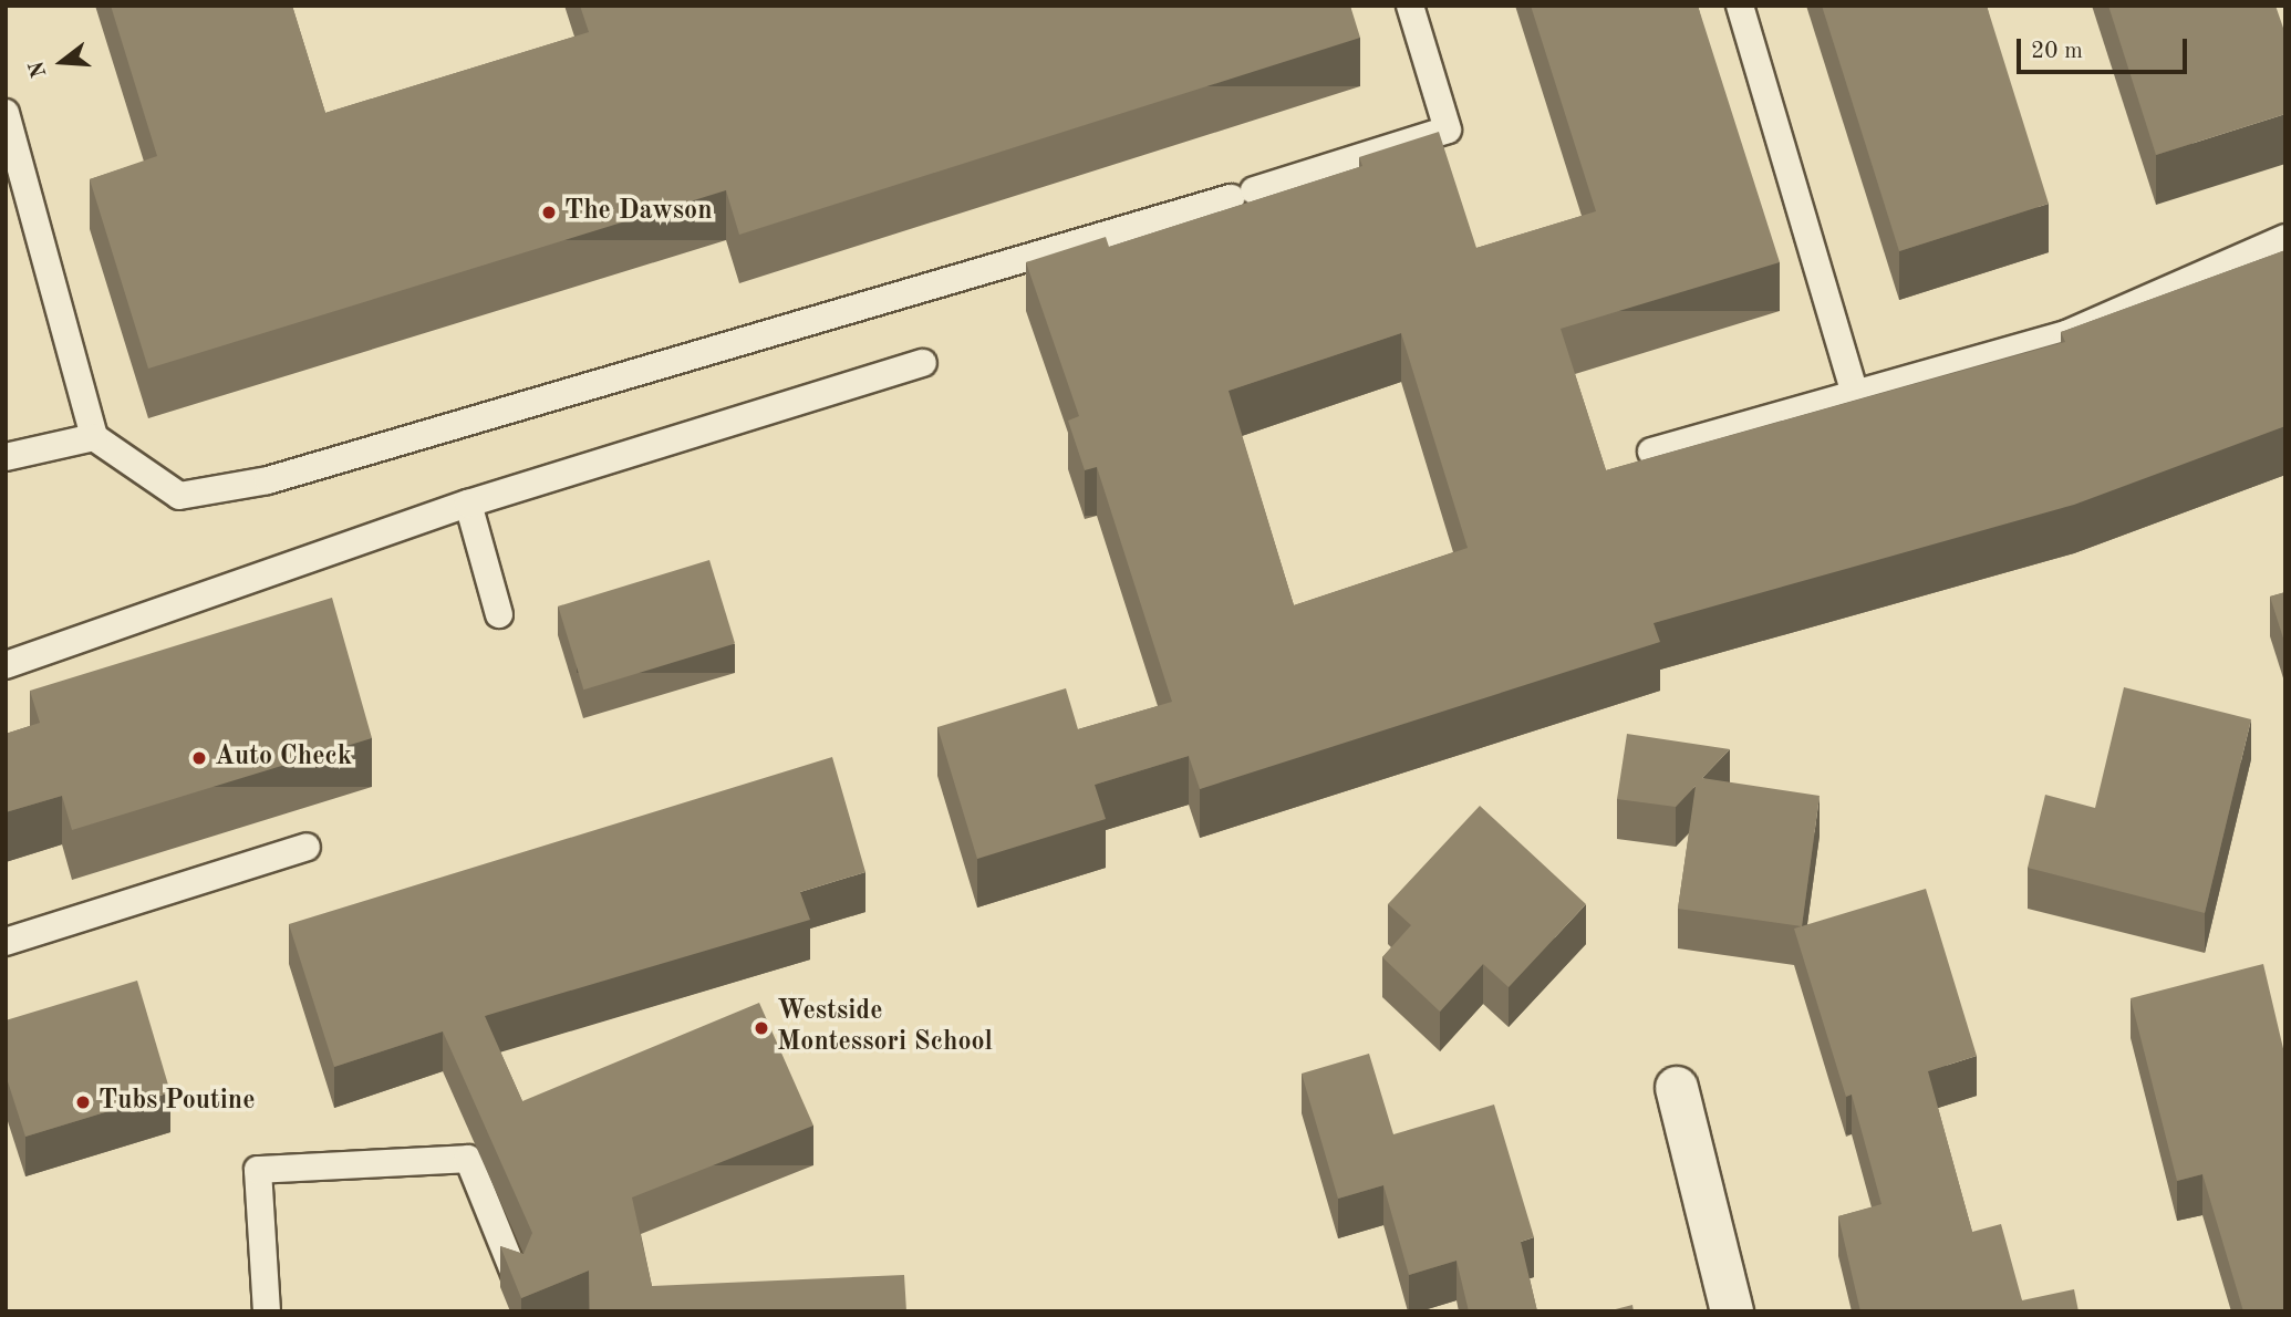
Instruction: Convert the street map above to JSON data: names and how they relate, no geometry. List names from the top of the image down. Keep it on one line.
{"places":["The Dawson","Auto Check","Westside Montessori School","Tubs Poutine"],"scale_bar":"20 m","north":"left"}
